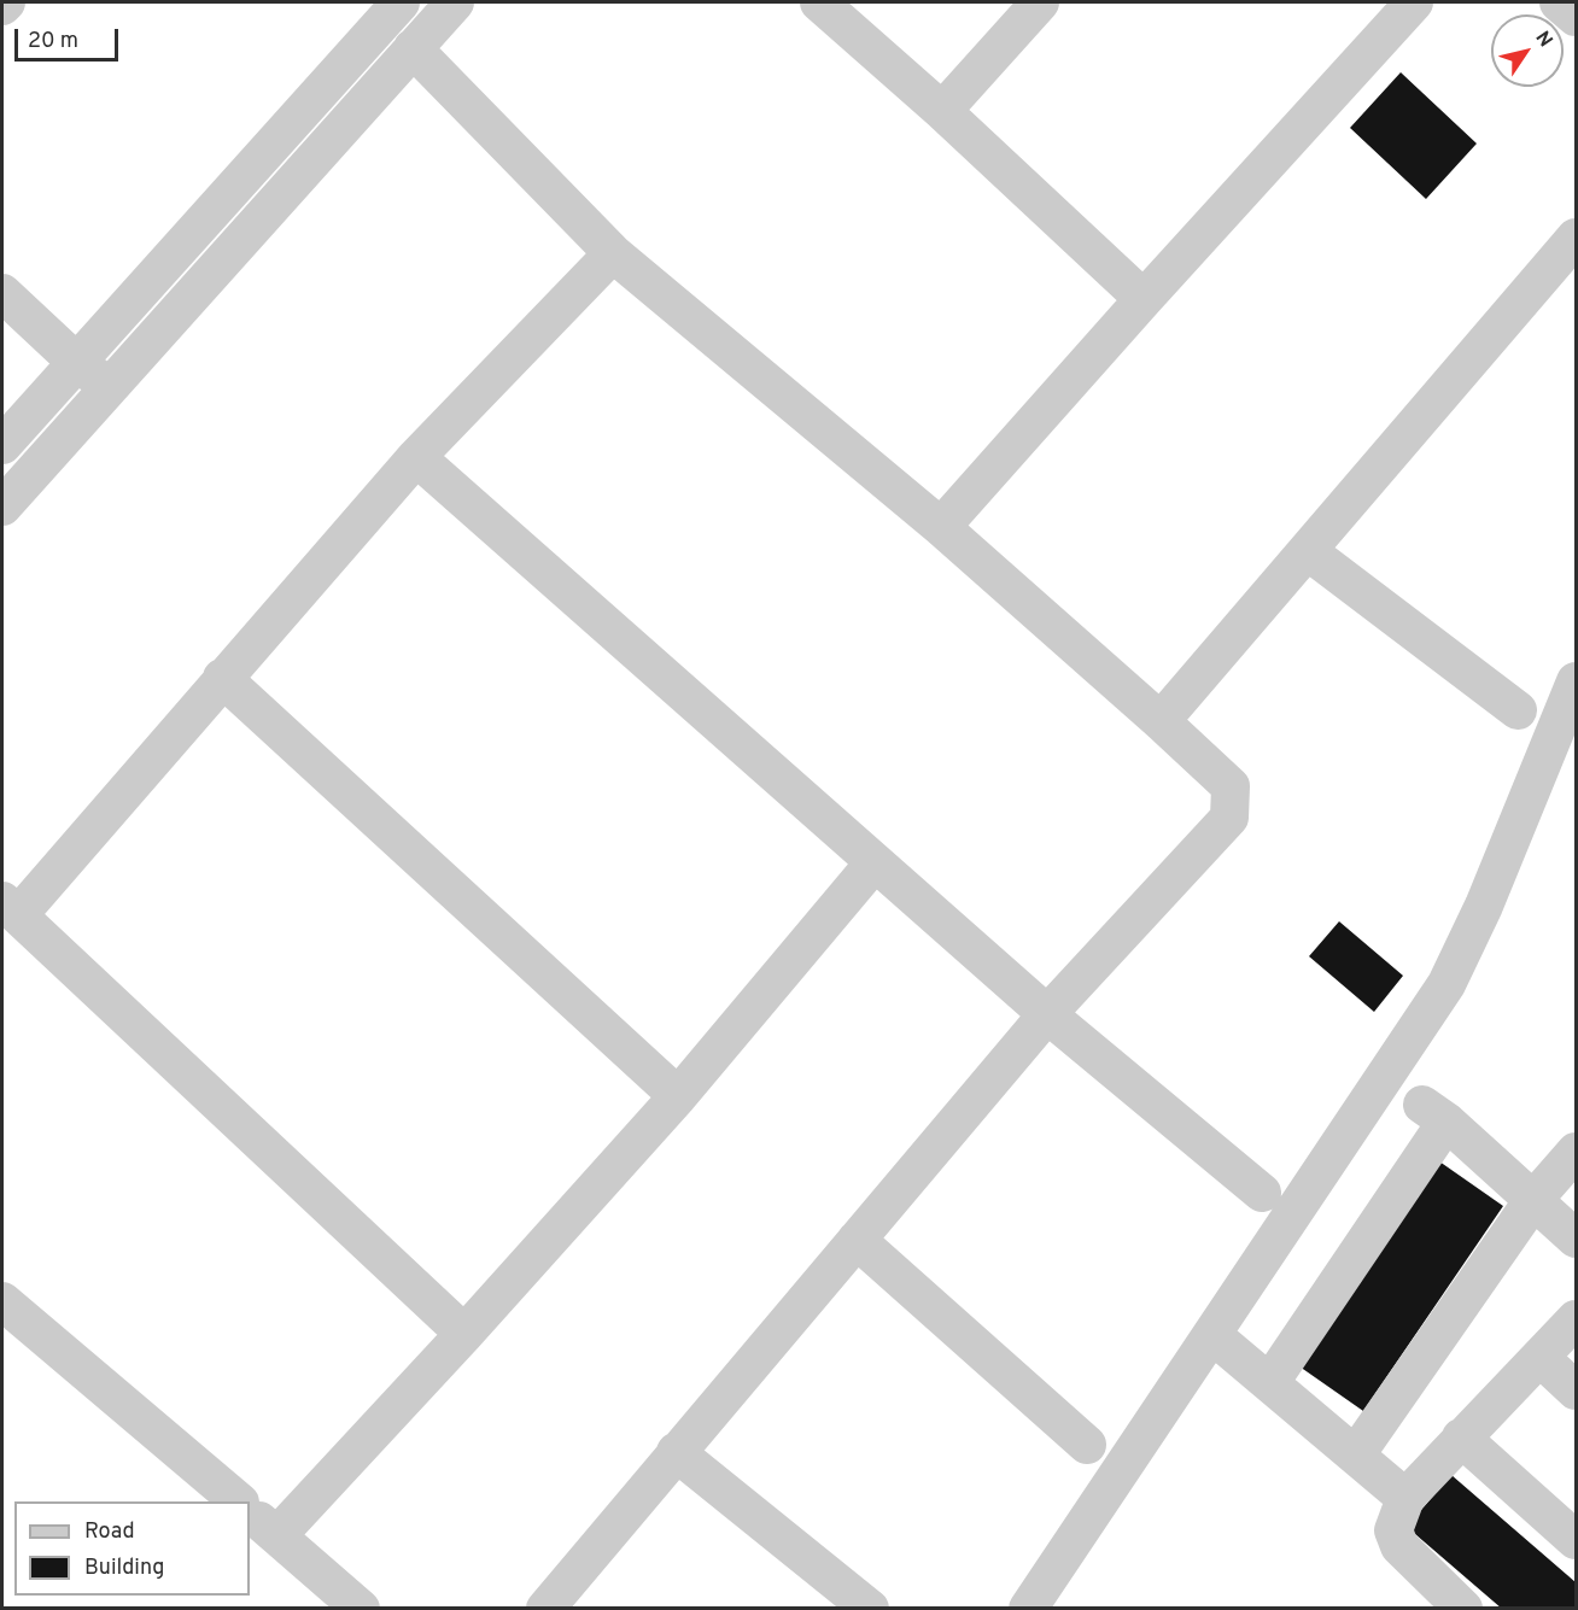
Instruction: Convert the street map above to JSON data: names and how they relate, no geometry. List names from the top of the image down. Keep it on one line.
{"legend":["Road","Building"],"scale_bar":"20 m","north":"top right"}
